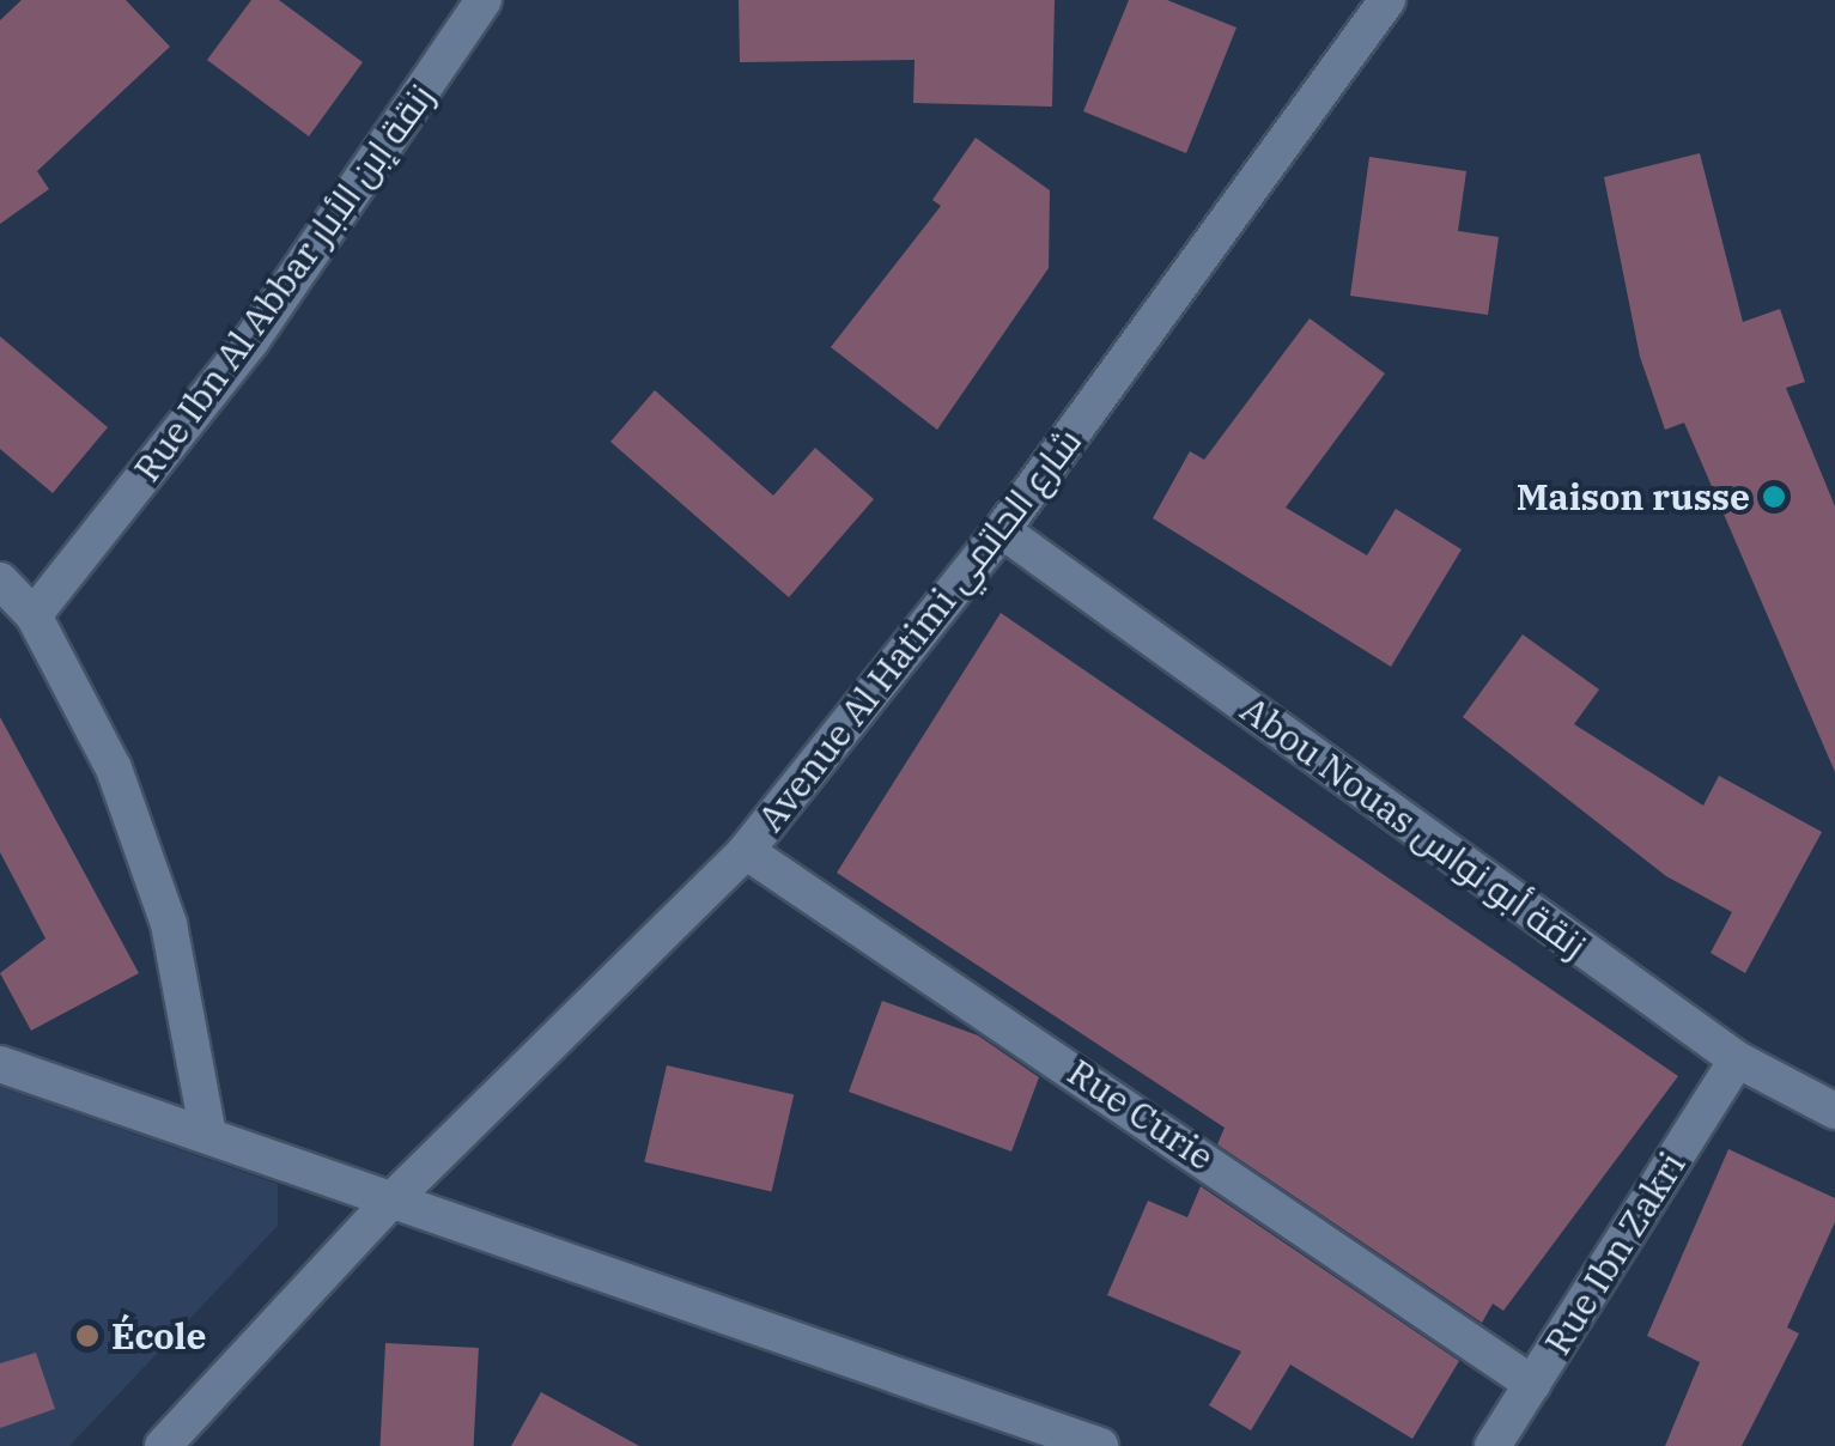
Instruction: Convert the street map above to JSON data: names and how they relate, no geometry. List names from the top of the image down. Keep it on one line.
{"streets":{"street":["Rue Ibn Al Abbar زنقة إبن الأبار","Avenue Al Hatimi شارع الحاتمي","Abou Nouas زنقة أبو نواس","Rue Curie","Rue Ibn Zakri"]},"crossings":[["Avenue Al Hatimi شارع الحاتمي","Abou Nouas زنقة أبو نواس"],["Avenue Al Hatimi شارع الحاتمي","Rue Curie"],["Abou Nouas زنقة أبو نواس","Rue Ibn Zakri"],["Rue Curie","Rue Ibn Zakri"]],"places":["Maison russe","École"]}
